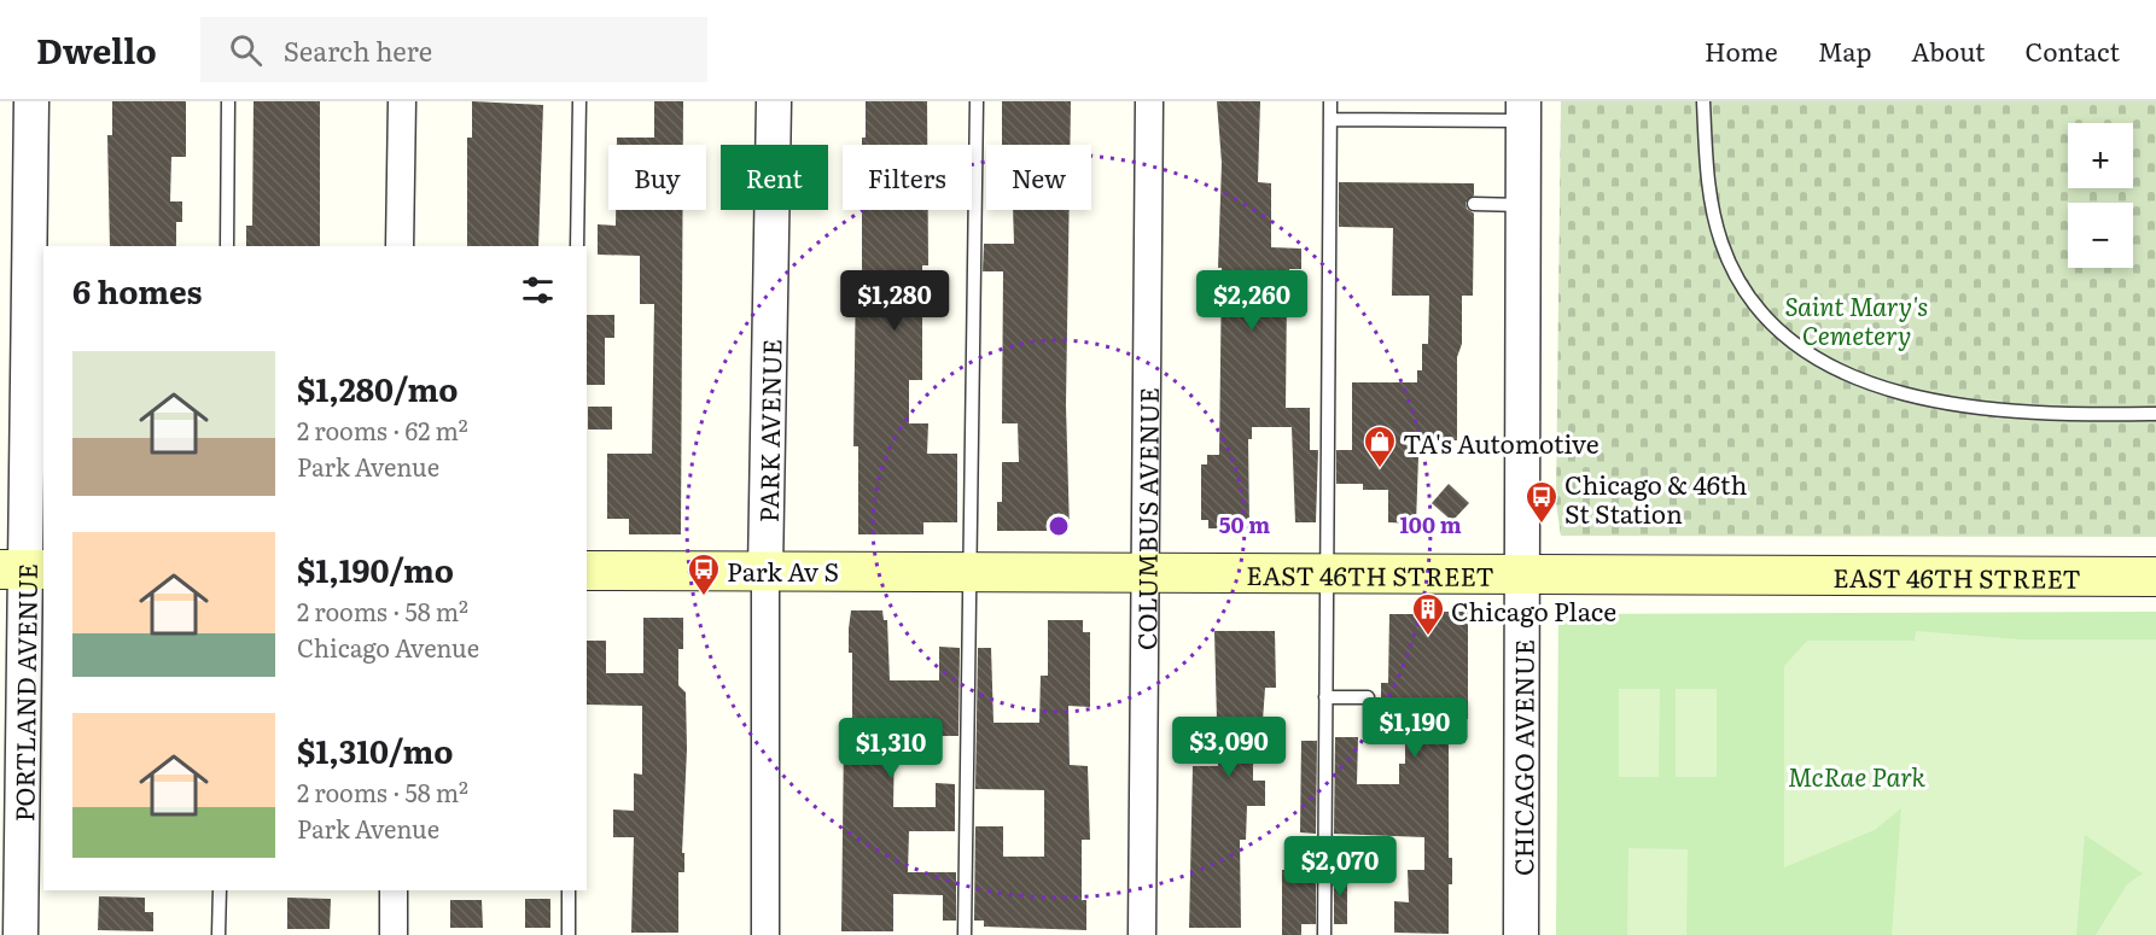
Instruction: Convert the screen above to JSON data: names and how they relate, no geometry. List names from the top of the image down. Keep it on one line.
{"streets":{"main road":["EAST 46TH STREET"],"street":["PARK AVENUE","COLUMBUS AVENUE","PORTLAND AVENUE","CHICAGO AVENUE"]},"crossings":[["PARK AVENUE","EAST 46TH STREET"],["COLUMBUS AVENUE","EAST 46TH STREET"],["EAST 46TH STREET","CHICAGO AVENUE"]],"parks":["Saint Mary's Cemetery","McRae Park"],"places":{"shop":["TA's Automotive"],"bus stop":["Chicago & 46th St Station","Park Av S"],"building":["Chicago Place"]},"page":{"header":"Dwello","search":"Search here","nav":["Home","Map","About","Contact"],"map_buttons":["+","−"],"chip":["Buy","Rent","Filters","New"],"heading":"6 homes","price":["$1,280","$2,260","$1,190","$3,090","$1,310","$2,070"],"list":[{"name":"$1,280/mo","note":"2 rooms · 62 m² · Park Avenue"},{"name":"$1,190/mo","note":"2 rooms · 58 m² · Chicago Avenue"},{"name":"$1,310/mo","note":"2 rooms · 58 m² · Park Avenue"}]},"rings":["50 m","100 m"]}
